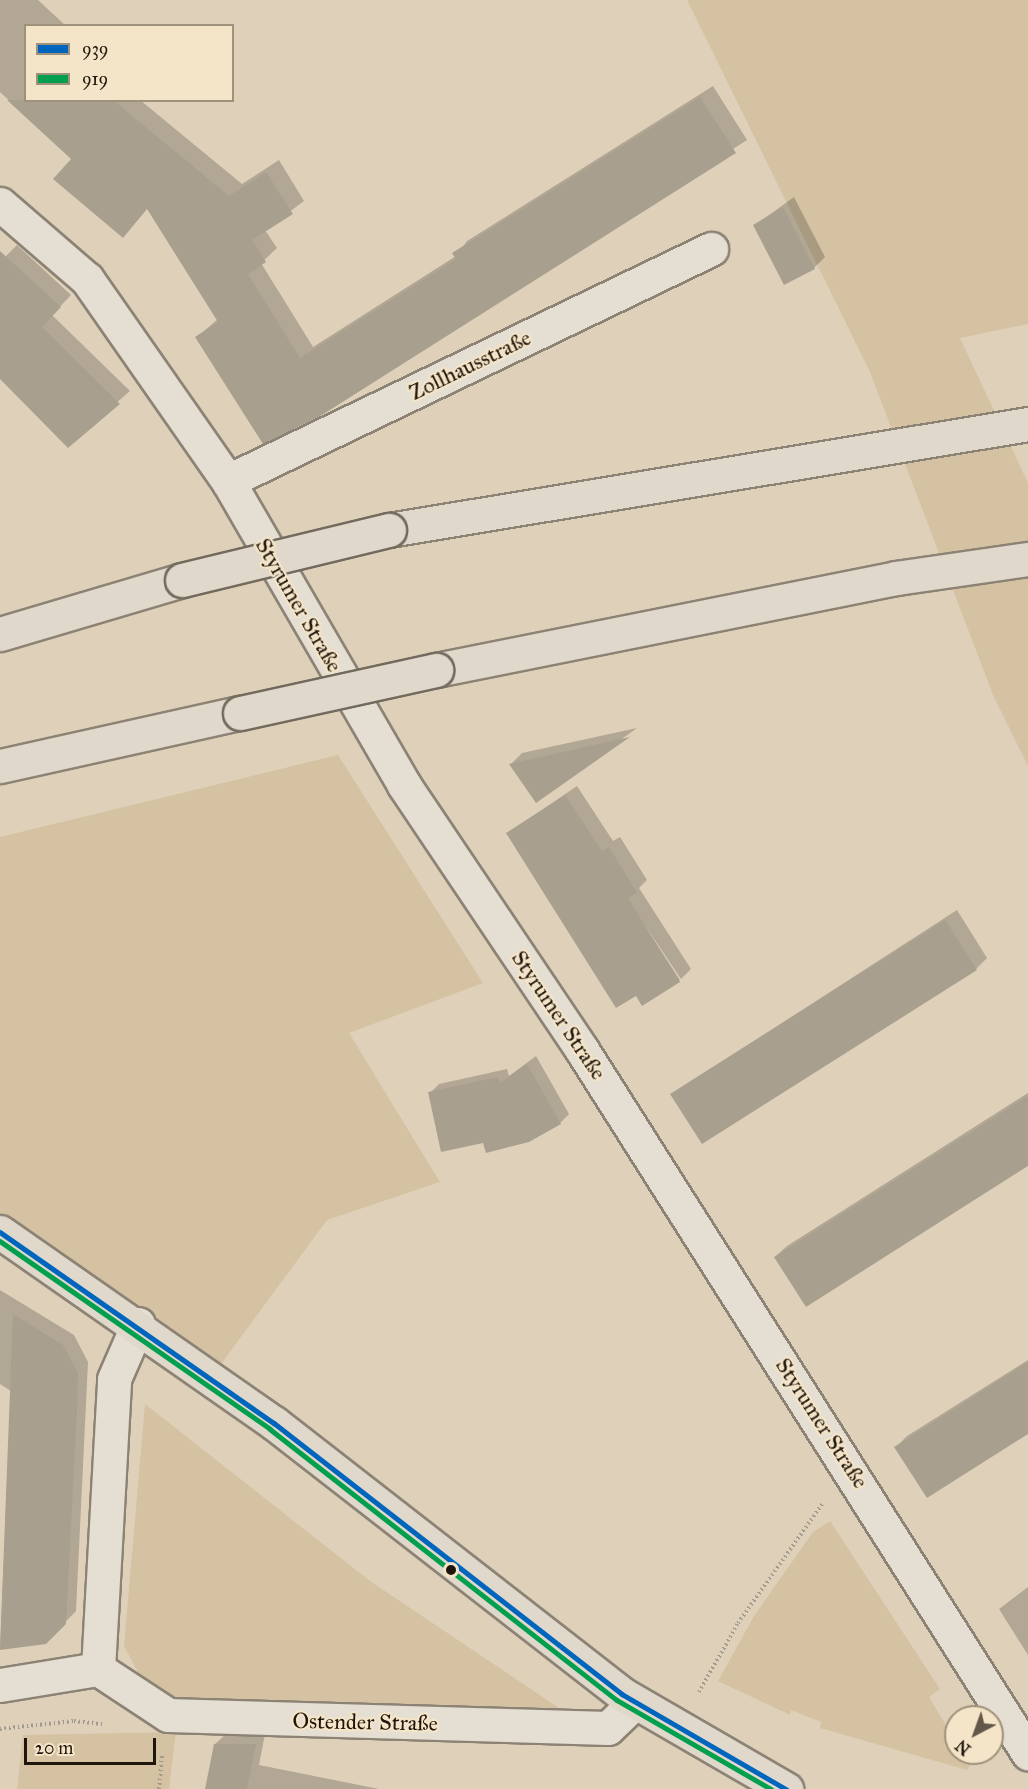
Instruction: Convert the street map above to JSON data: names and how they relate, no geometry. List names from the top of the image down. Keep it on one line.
{"streets":{"street":["Zollhausstraße","Styrumer Straße","Ostender Straße"]},"crossings":[["Zollhausstraße","Styrumer Straße"]],"lines":["transit line 939","transit line 919"],"legend":["939","919"],"scale_bar":"20 m","north":"bottom left"}
